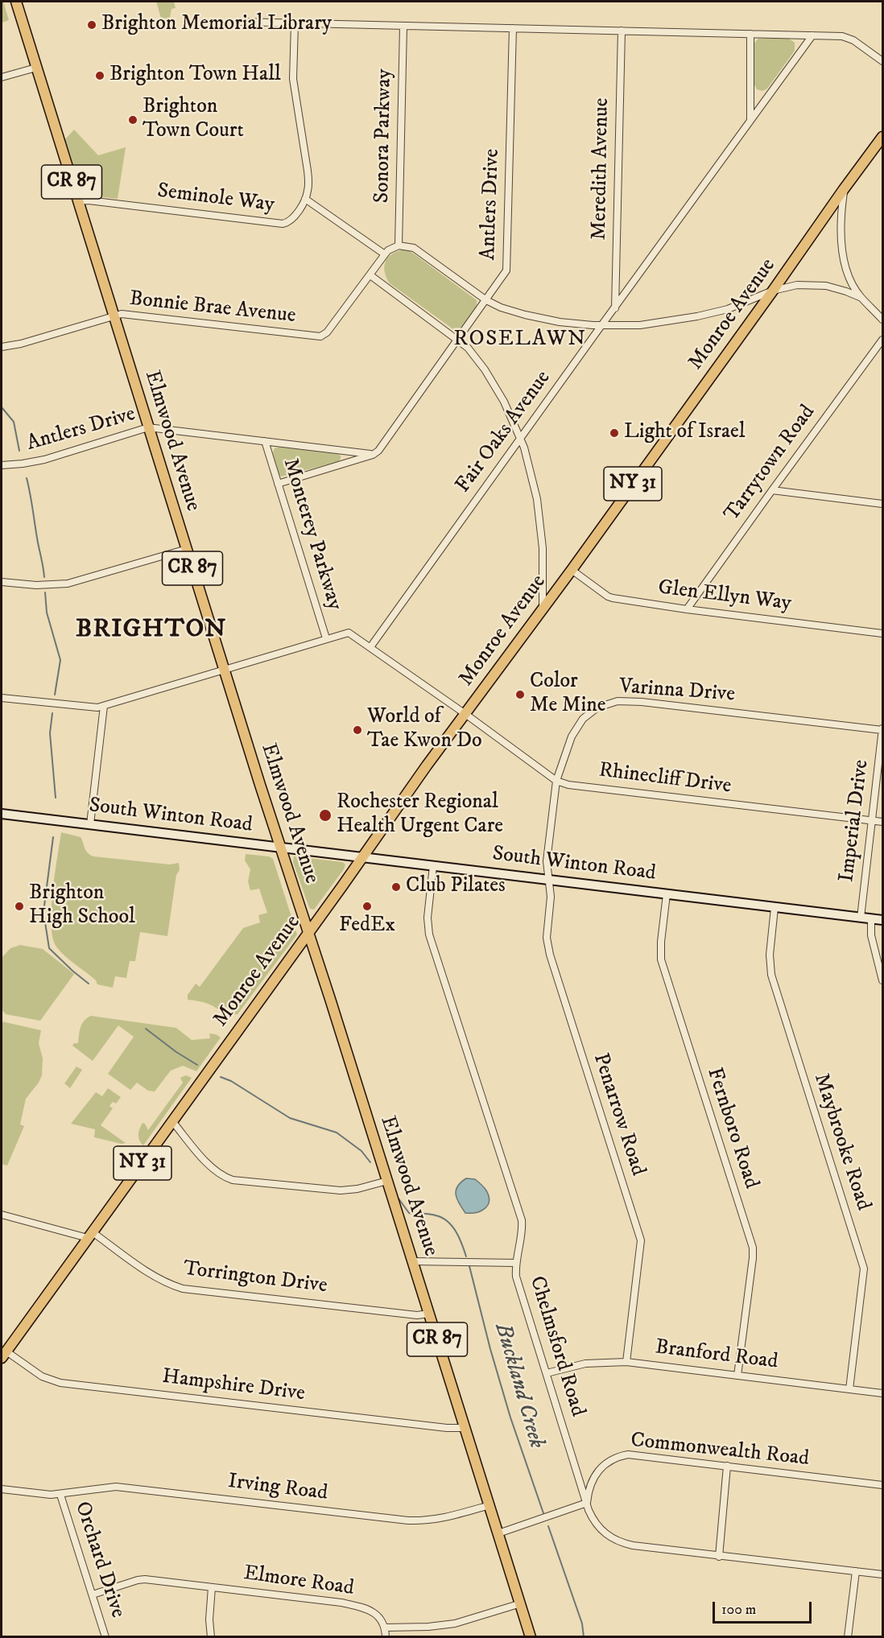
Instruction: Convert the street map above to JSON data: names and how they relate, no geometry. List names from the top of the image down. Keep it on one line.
{"streets":{"main road":["CR 87","Monroe Avenue","Elmwood Avenue","NY 31","South Winton Road"],"street":["Sonora Parkway","Meredith Avenue","Seminole Way","Antlers Drive","Bonnie Brae Avenue","Fair Oaks Avenue","Tarrytown Road","Monterey Parkway","Glen Ellyn Way","Varinna Drive","Rhinecliff Drive","Imperial Drive","Penarrow Road","Fernboro Road","Maybrooke Road","Torrington Drive","Chelmsford Road","Branford Road","Hampshire Drive","Commonwealth Road","Irving Road","Orchard Drive","Elmore Road"]},"crossings":[["Meredith Avenue","Fair Oaks Avenue"],["Seminole Way","Elmwood Avenue"],["Antlers Drive","Elmwood Avenue"],["Antlers Drive","Monterey Parkway"],["Bonnie Brae Avenue","Elmwood Avenue"],["Monroe Avenue","Elmwood Avenue"],["Monroe Avenue","Glen Ellyn Way"],["Monroe Avenue","Rhinecliff Drive"],["Monroe Avenue","South Winton Road"],["Monroe Avenue","Torrington Drive"],["Monroe Avenue","Hampshire Drive"],["Fair Oaks Avenue","Rhinecliff Drive"],["Elmwood Avenue","Rhinecliff Drive"],["Elmwood Avenue","South Winton Road"],["Elmwood Avenue","Torrington Drive"],["Elmwood Avenue","Hampshire Drive"],["Elmwood Avenue","Irving Road"],["Tarrytown Road","Glen Ellyn Way"],["Monterey Parkway","Rhinecliff Drive"],["Varinna Drive","Rhinecliff Drive"],["Varinna Drive","South Winton Road"],["Varinna Drive","Imperial Drive"],["Varinna Drive","Penarrow Road"],["Rhinecliff Drive","Imperial Drive"],["South Winton Road","Imperial Drive"],["South Winton Road","Penarrow Road"],["South Winton Road","Fernboro Road"],["South Winton Road","Maybrooke Road"],["South Winton Road","Chelmsford Road"],["Penarrow Road","Branford Road"],["Fernboro Road","Branford Road"],["Maybrooke Road","Branford Road"],["Chelmsford Road","Branford Road"],["Chelmsford Road","Commonwealth Road"],["Irving Road","Orchard Drive"],["Orchard Drive","Elmore Road"]],"districts":["ROSELAWN","BRIGHTON"],"water":["Buckland Creek"],"places":["Brighton Memorial Library","Brighton Town Hall","Brighton Town Court","Light of Israel","Color Me Mine","World of Tae Kwon Do","Rochester Regional Health Urgent Care","Club Pilates","Brighton High School","FedEx"],"scale_bar":"100 m"}
